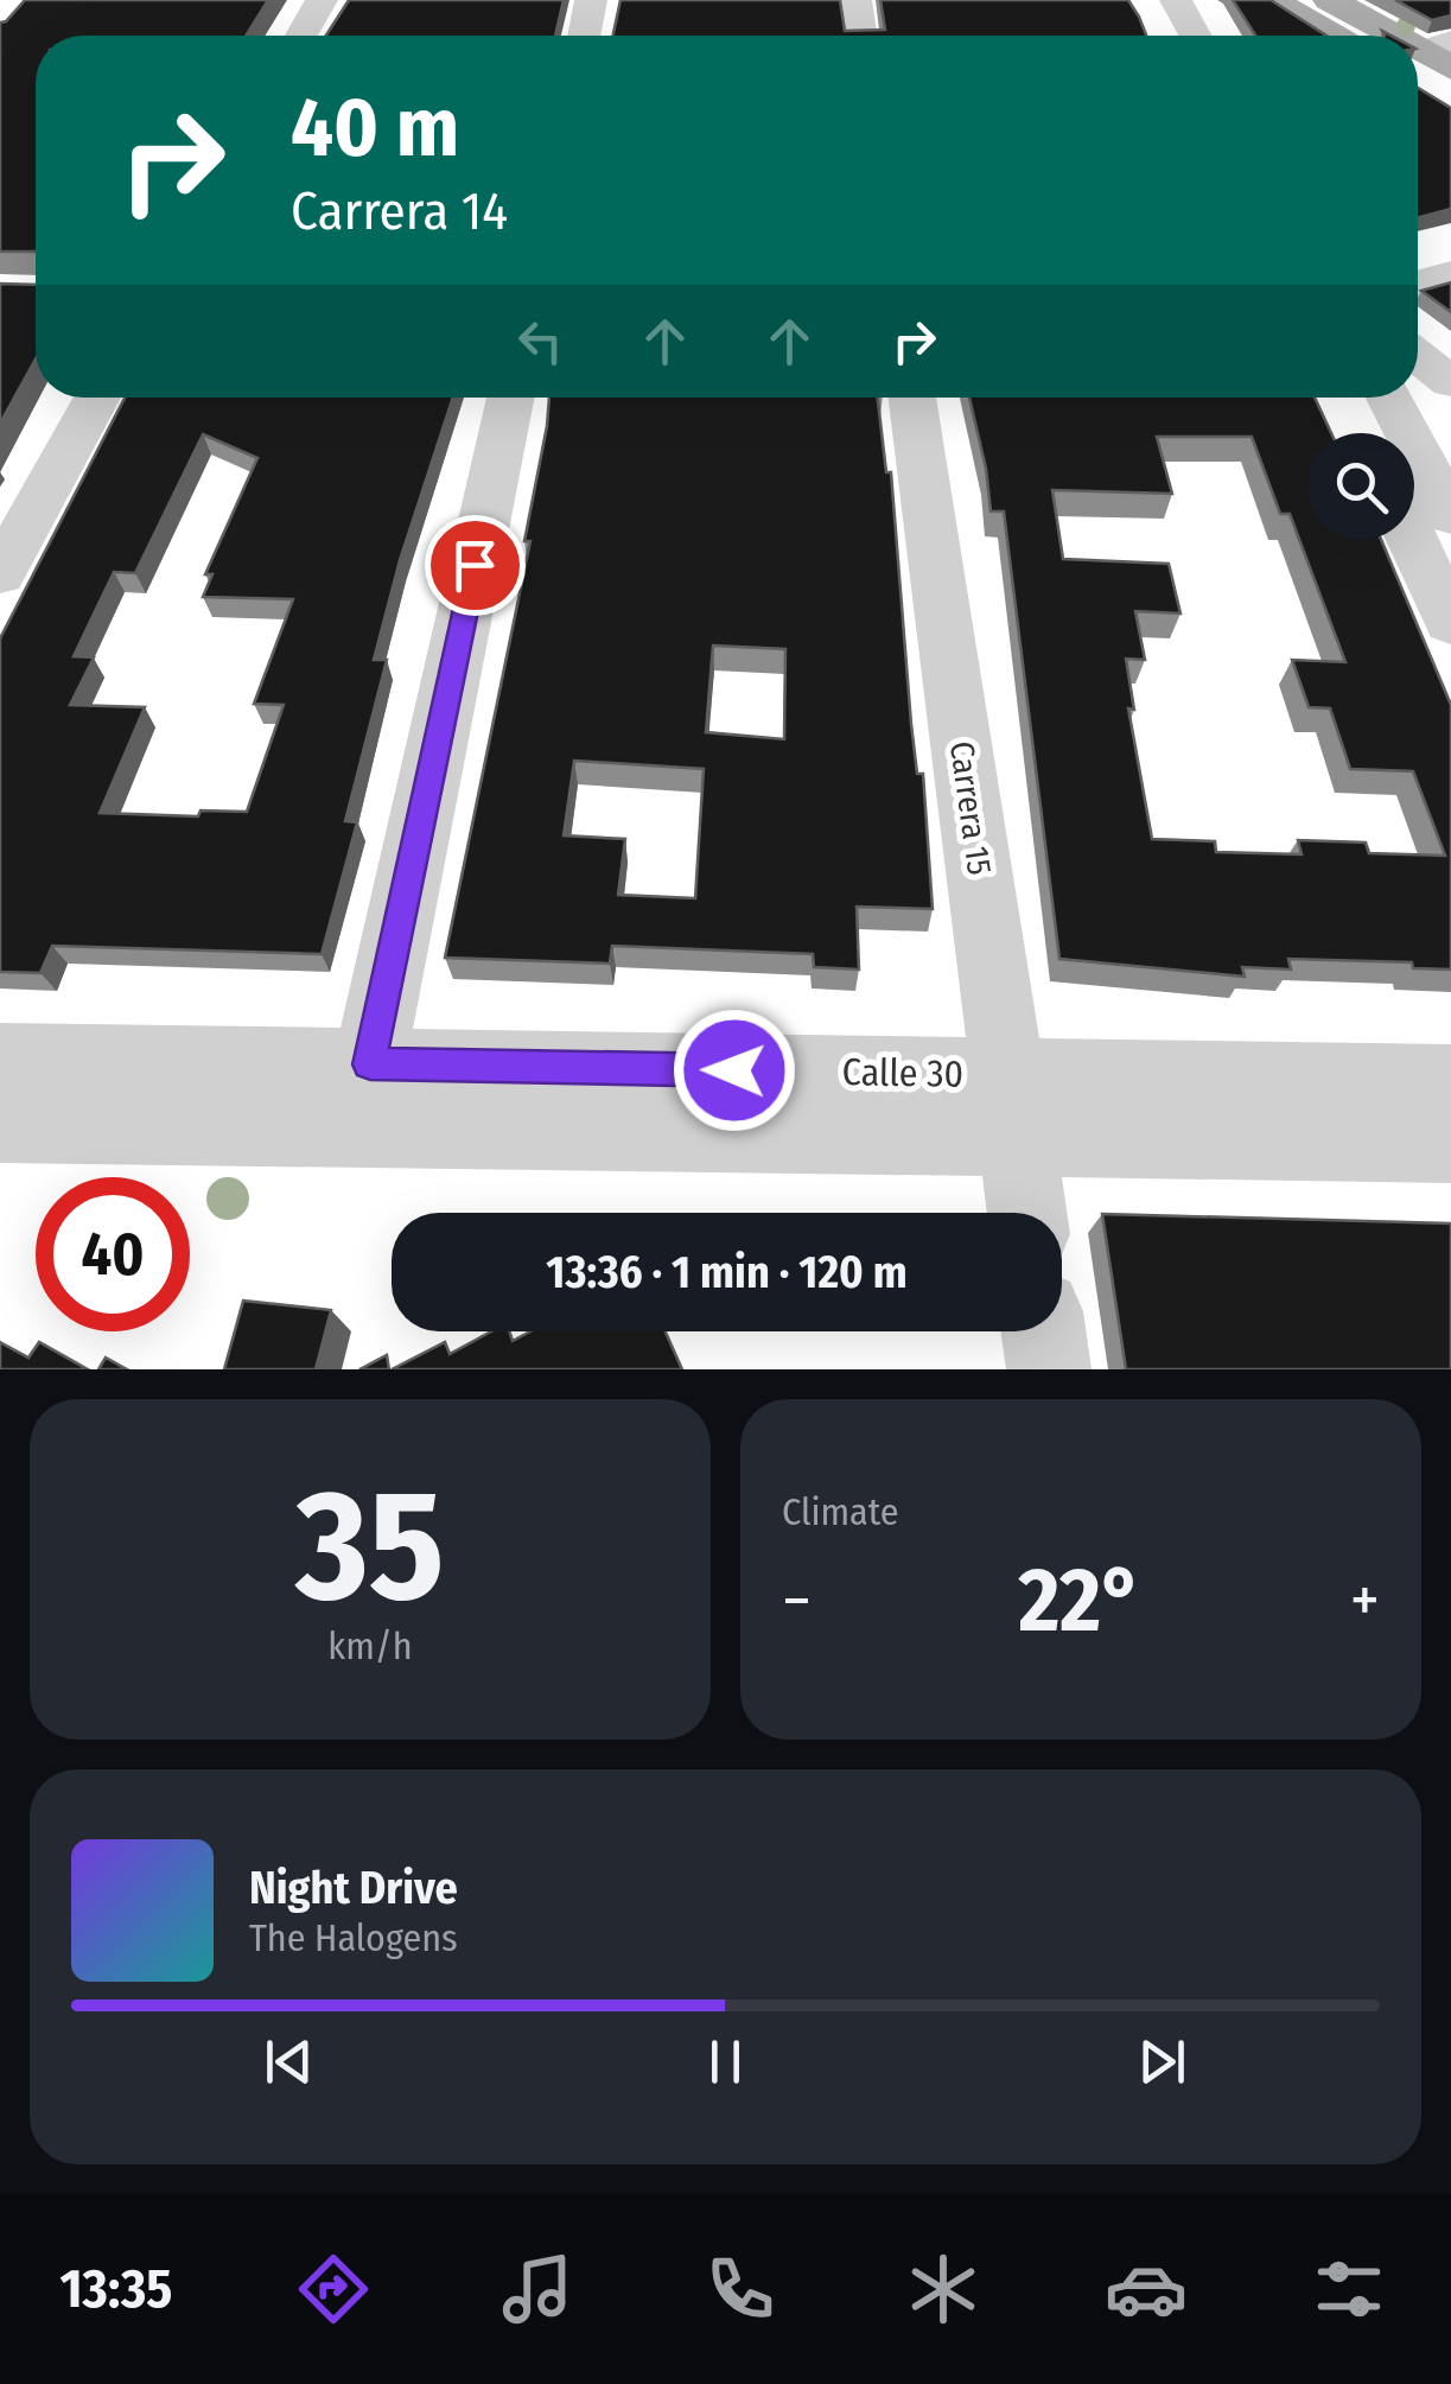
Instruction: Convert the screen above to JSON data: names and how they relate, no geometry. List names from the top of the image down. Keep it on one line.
{"streets":{"street":["Carrera 15","Calle 30"]},"crossings":[["Carrera 15","Calle 30"]],"page":{"turn":["40 m","Carrera 14"],"limit":"40","trip":"13:36 · 1 min · 120 m","tile":[["35","km/h"],"Climate"],"heat":["−","22°","+"],"song":["Night Drive","The Halogens"],"tabs":"13:35"}}
